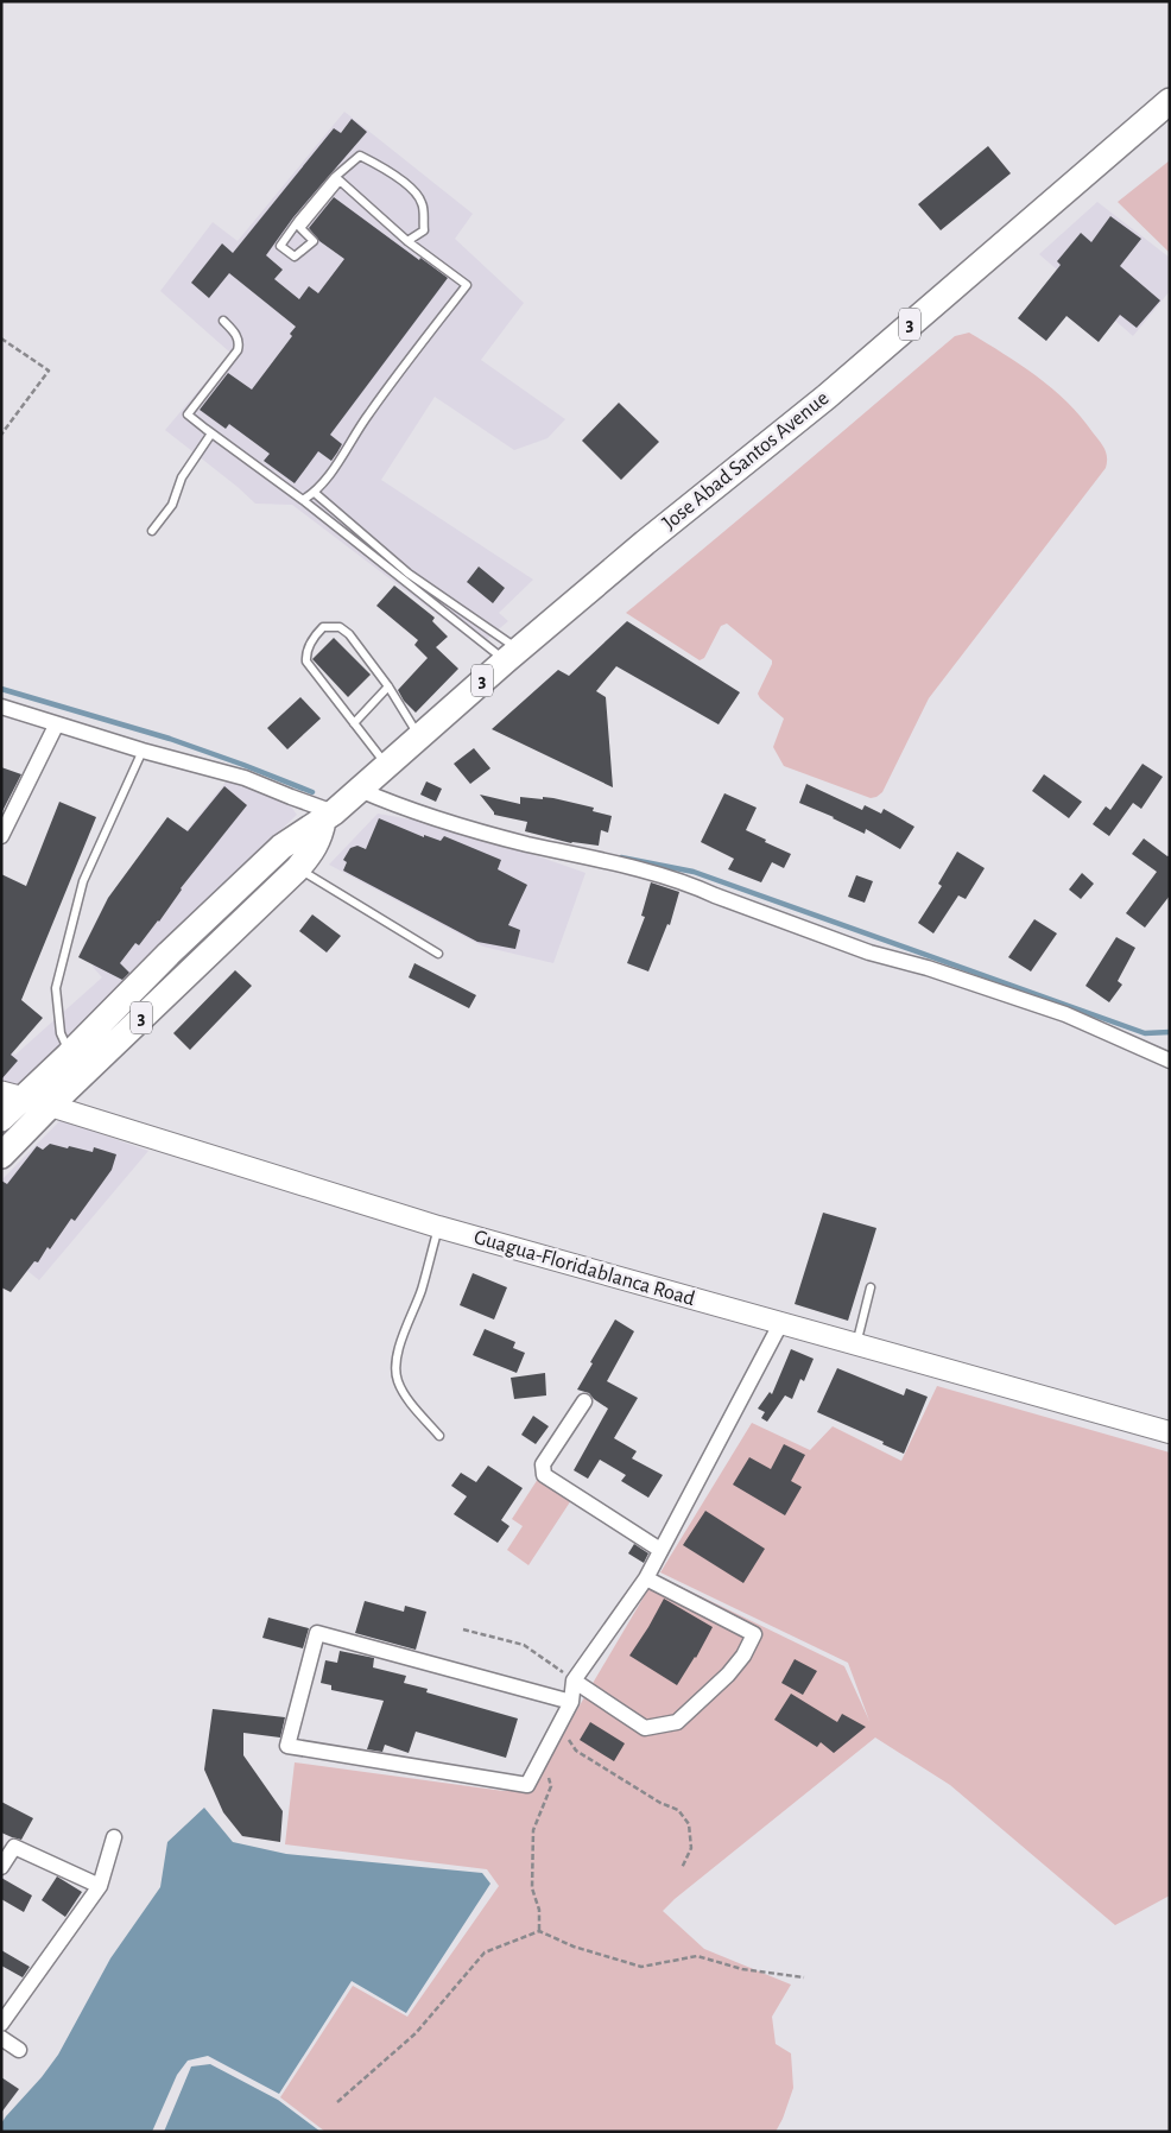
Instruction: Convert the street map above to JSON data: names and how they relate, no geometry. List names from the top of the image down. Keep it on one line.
{"streets":{"highway":["3","Jose Abad Santos Avenue"],"main road":["Guagua-Floridablanca Road"]},"crossings":[["3","Jose Abad Santos Avenue"],["3","Guagua-Floridablanca Road"],["Jose Abad Santos Avenue","Guagua-Floridablanca Road"]]}
